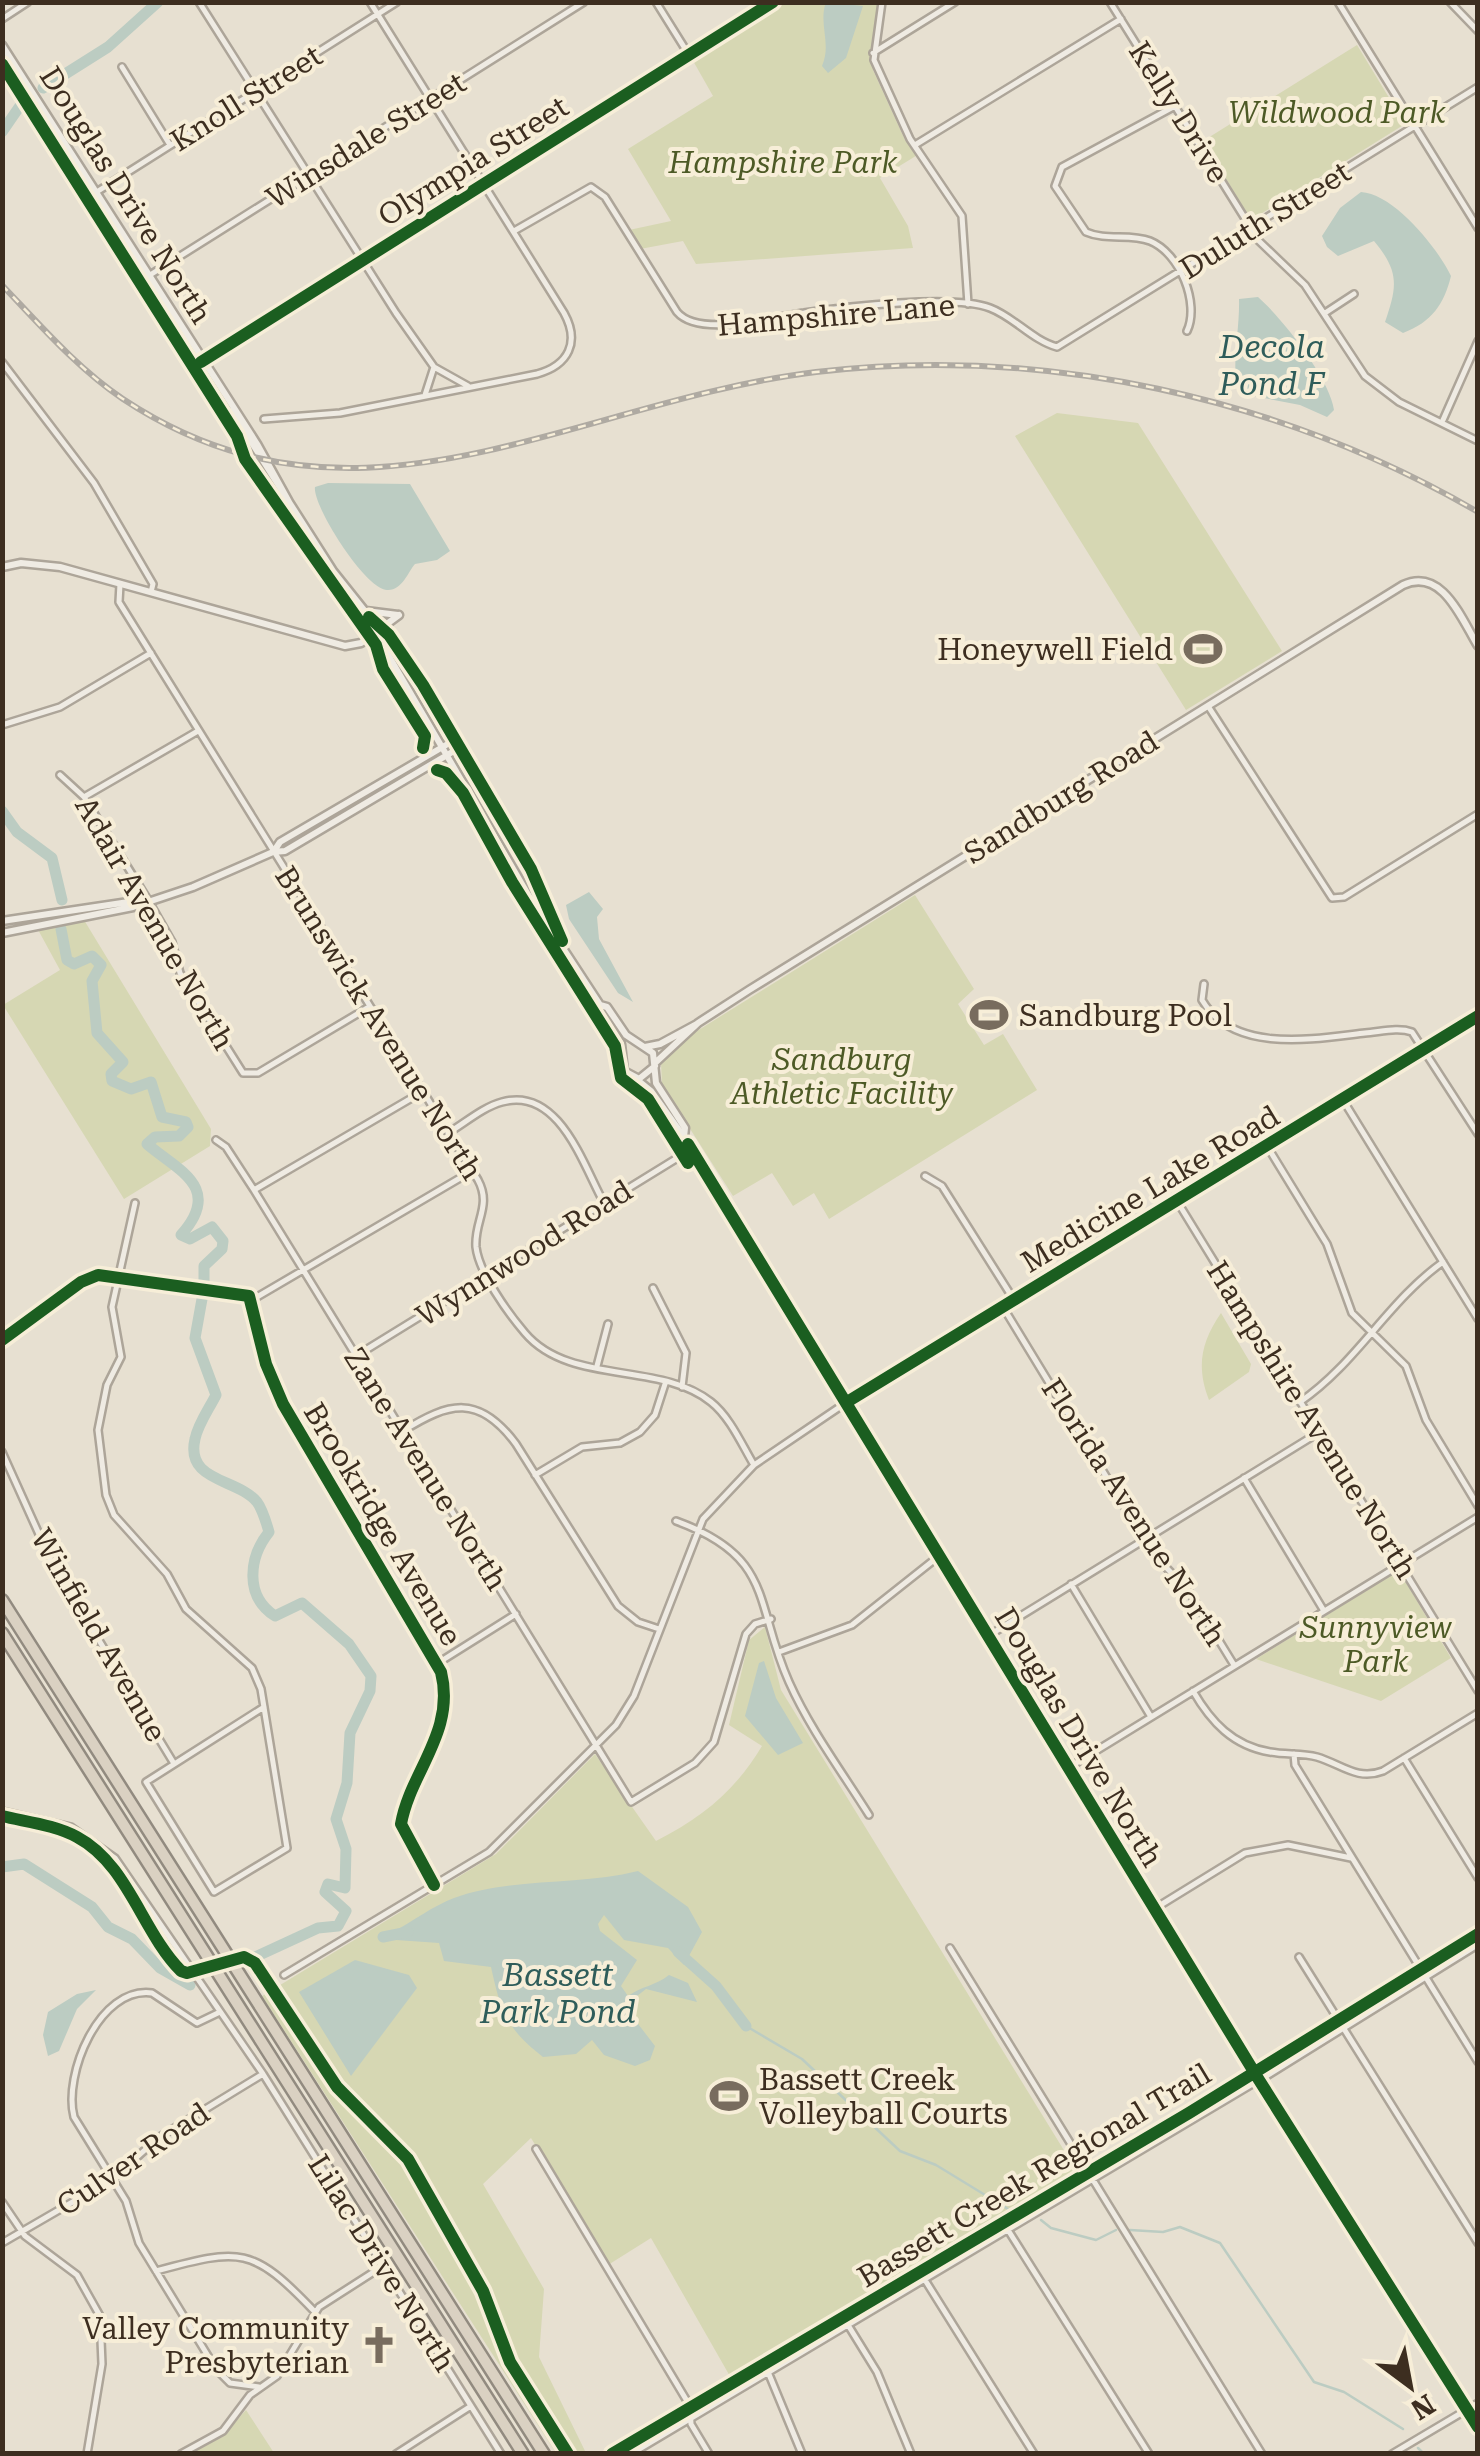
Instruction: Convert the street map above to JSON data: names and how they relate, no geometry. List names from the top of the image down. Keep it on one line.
{"streets":{"street":["Knoll Street","Kelly Drive","Winsdale Street","Olympia Street","Douglas Drive North","Duluth Street","Hampshire Lane","Sandburg Road","Adair Avenue North","Brunswick Avenue North","Medicine Lake Road","Wynnwood Road","Hampshire Avenue North","Zane Avenue North","Florida Avenue North","Brookridge Avenue","Winfield Avenue","Culver Road","Lilac Drive North"],"cycle path":["Bassett Creek Regional Trail"]},"crossings":[["Knoll Street","Douglas Drive North"],["Kelly Drive","Duluth Street"],["Winsdale Street","Douglas Drive North"],["Olympia Street","Douglas Drive North"],["Douglas Drive North","Sandburg Road"],["Douglas Drive North","Medicine Lake Road"],["Douglas Drive North","Wynnwood Road"],["Duluth Street","Hampshire Lane"],["Adair Avenue North","Brunswick Avenue North"],["Brunswick Avenue North","Medicine Lake Road"],["Brunswick Avenue North","Wynnwood Road"],["Medicine Lake Road","Hampshire Avenue North"],["Medicine Lake Road","Zane Avenue North"],["Medicine Lake Road","Florida Avenue North"],["Medicine Lake Road","Brookridge Avenue"],["Wynnwood Road","Zane Avenue North"],["Culver Road","Lilac Drive North"]],"water":["Decola Pond F","Bassett Park Pond"],"parks":["Wildwood Park","Hampshire Park","Sandburg Athletic Facility","Sunnyview Park"],"places":{"sports":["Honeywell Field","Sandburg Pool","Bassett Creek Volleyball Courts"],"church":["Valley Community Presbyterian"]},"north":"bottom right"}
